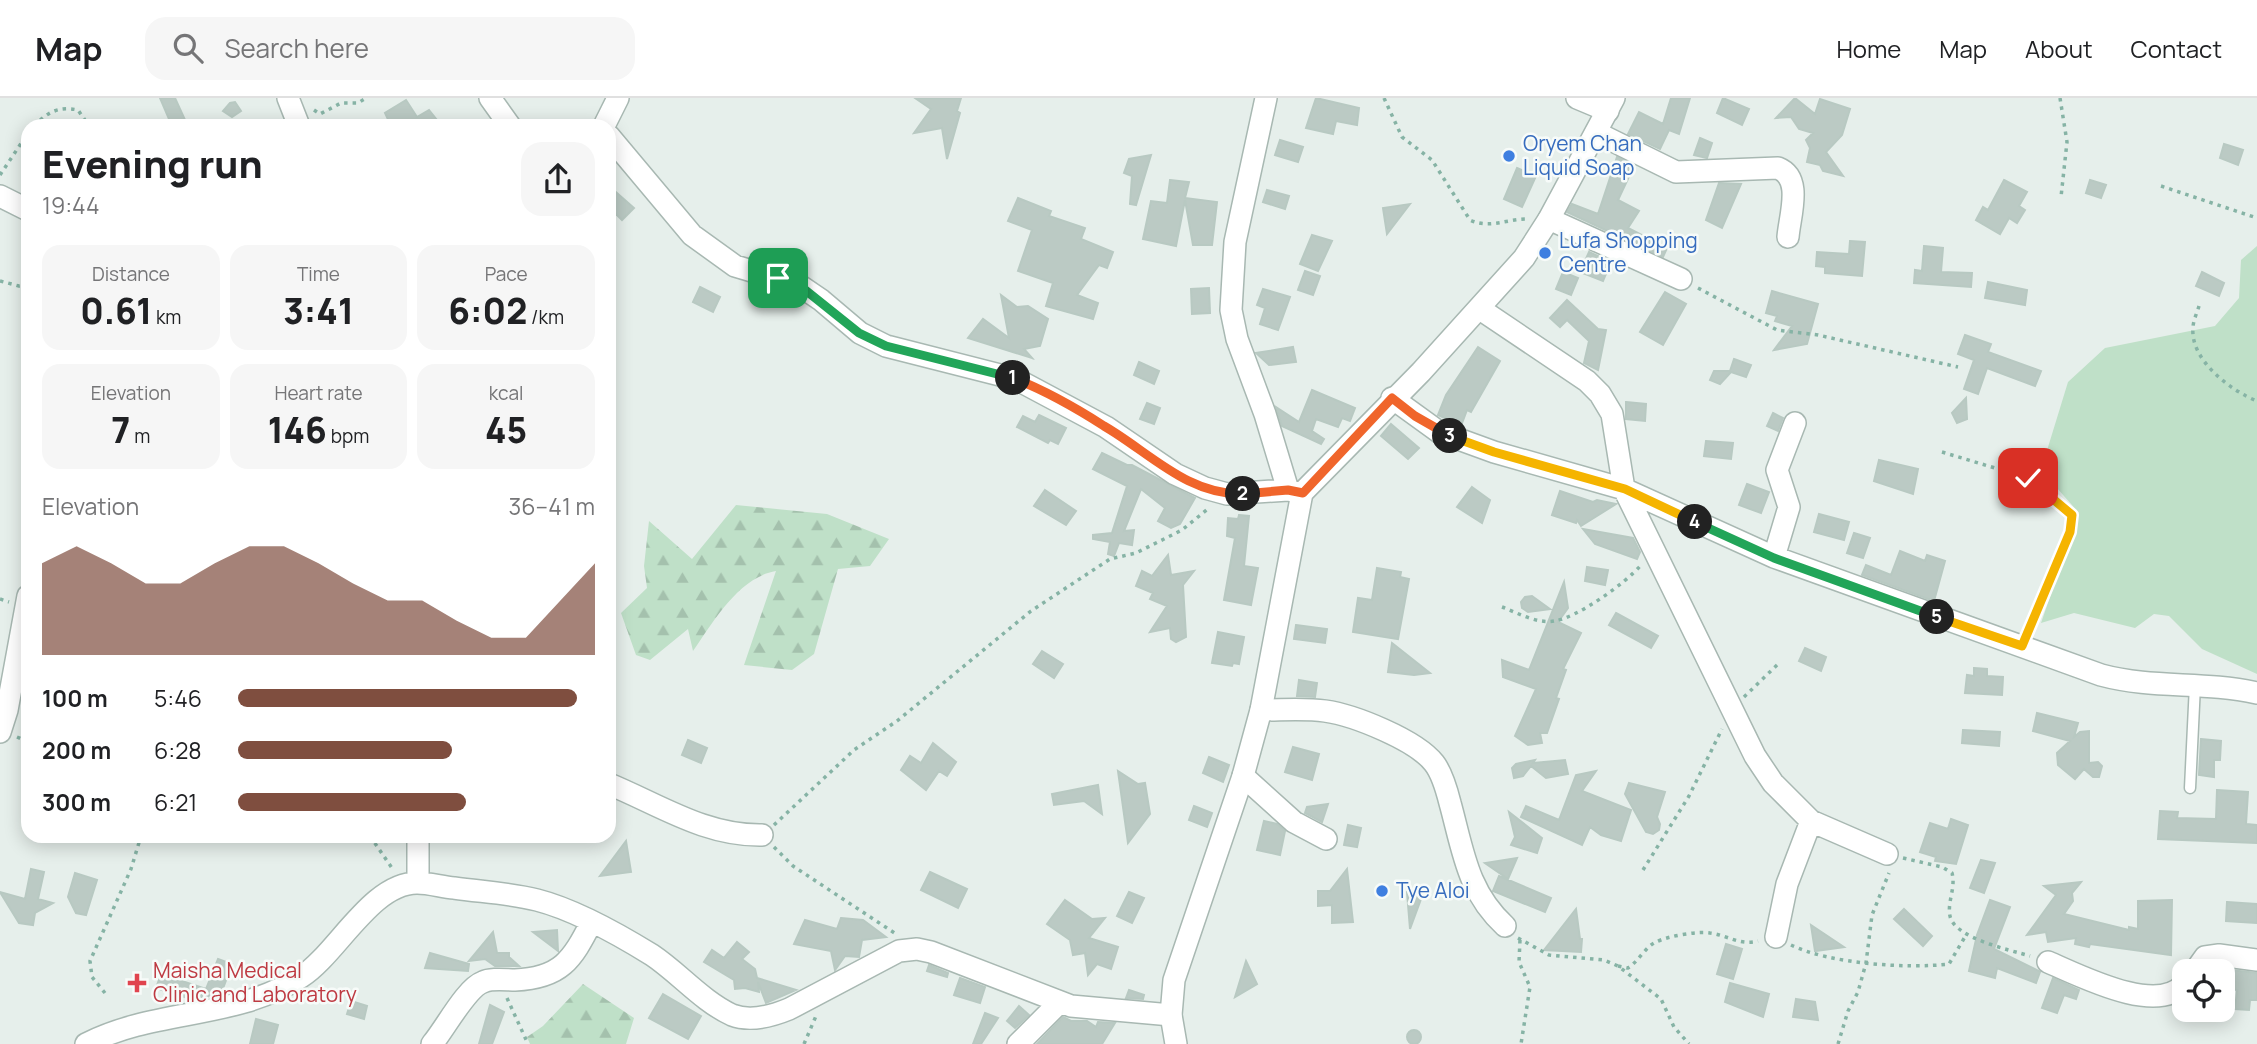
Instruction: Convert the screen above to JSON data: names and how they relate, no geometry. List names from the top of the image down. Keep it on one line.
{"places":{"other":["Oryem Chan Liquid Soap","Lufa Shopping Centre","Tye Aloi"],"health":["Maisha Medical Clinic and Laboratory"]},"page":{"header":"Map","search":"Search here","nav":["Home","Map","About","Contact"],"heading":["Evening run","19:44"],"stats":[["Distance","0.61 km"],["Time","3:41"],["Pace","6:02 /km"],["Elevation","7 m"],["Heart rate","146 bpm"],["kcal","45"]],"pins":["1","3","2","4","5"],"chart":["Elevation","36–41 m"],"list":[{"name":"100 m","note":"5:46"},{"name":"200 m","note":"6:28"},{"name":"300 m","note":"6:21"}]}}
